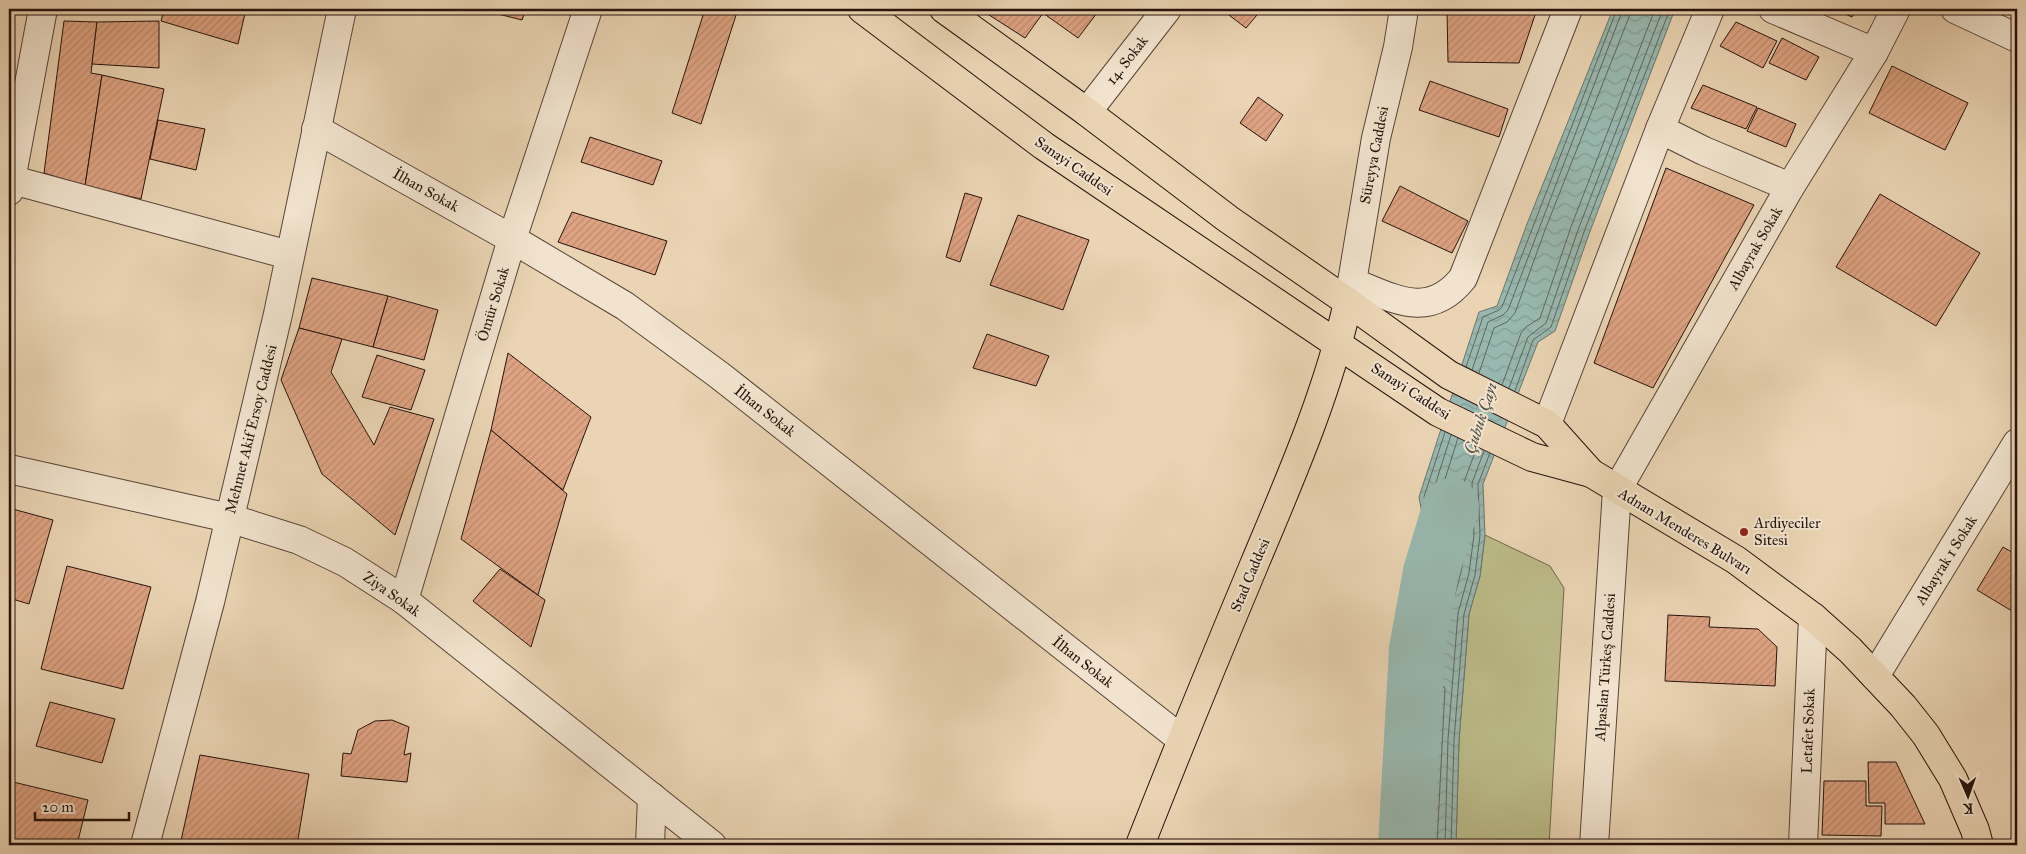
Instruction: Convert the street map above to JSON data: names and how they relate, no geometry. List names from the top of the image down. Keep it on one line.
{"streets":{"main road":["Sanayi Caddesi","Adnan Menderes Bulvarı","Stad Caddesi"],"street":["14. Sokak","Süreyya Caddesi","İlhan Sokak","Albayrak Sokak","Ömür Sokak","Mehmet Akif Ersoy Caddesi","Albayrak 1 Sokak","Ziya Sokak","Alpaslan Türkeş Caddesi","Letafet Sokak"]},"crossings":[["Süreyya Caddesi","Stad Caddesi"],["Sanayi Caddesi","Adnan Menderes Bulvarı"],["Sanayi Caddesi","Stad Caddesi"],["İlhan Sokak","Ömür Sokak"],["İlhan Sokak","Mehmet Akif Ersoy Caddesi"],["İlhan Sokak","Stad Caddesi"],["Albayrak Sokak","Adnan Menderes Bulvarı"],["Albayrak Sokak","Alpaslan Türkeş Caddesi"],["Ömür Sokak","Ziya Sokak"],["Mehmet Akif Ersoy Caddesi","Ziya Sokak"],["Adnan Menderes Bulvarı","Albayrak 1 Sokak"],["Adnan Menderes Bulvarı","Alpaslan Türkeş Caddesi"],["Adnan Menderes Bulvarı","Letafet Sokak"]],"water":["Çubuk Çayı"],"places":["Ardiyeciler Sitesi"],"scale_bar":"20 m","north":"bottom"}
